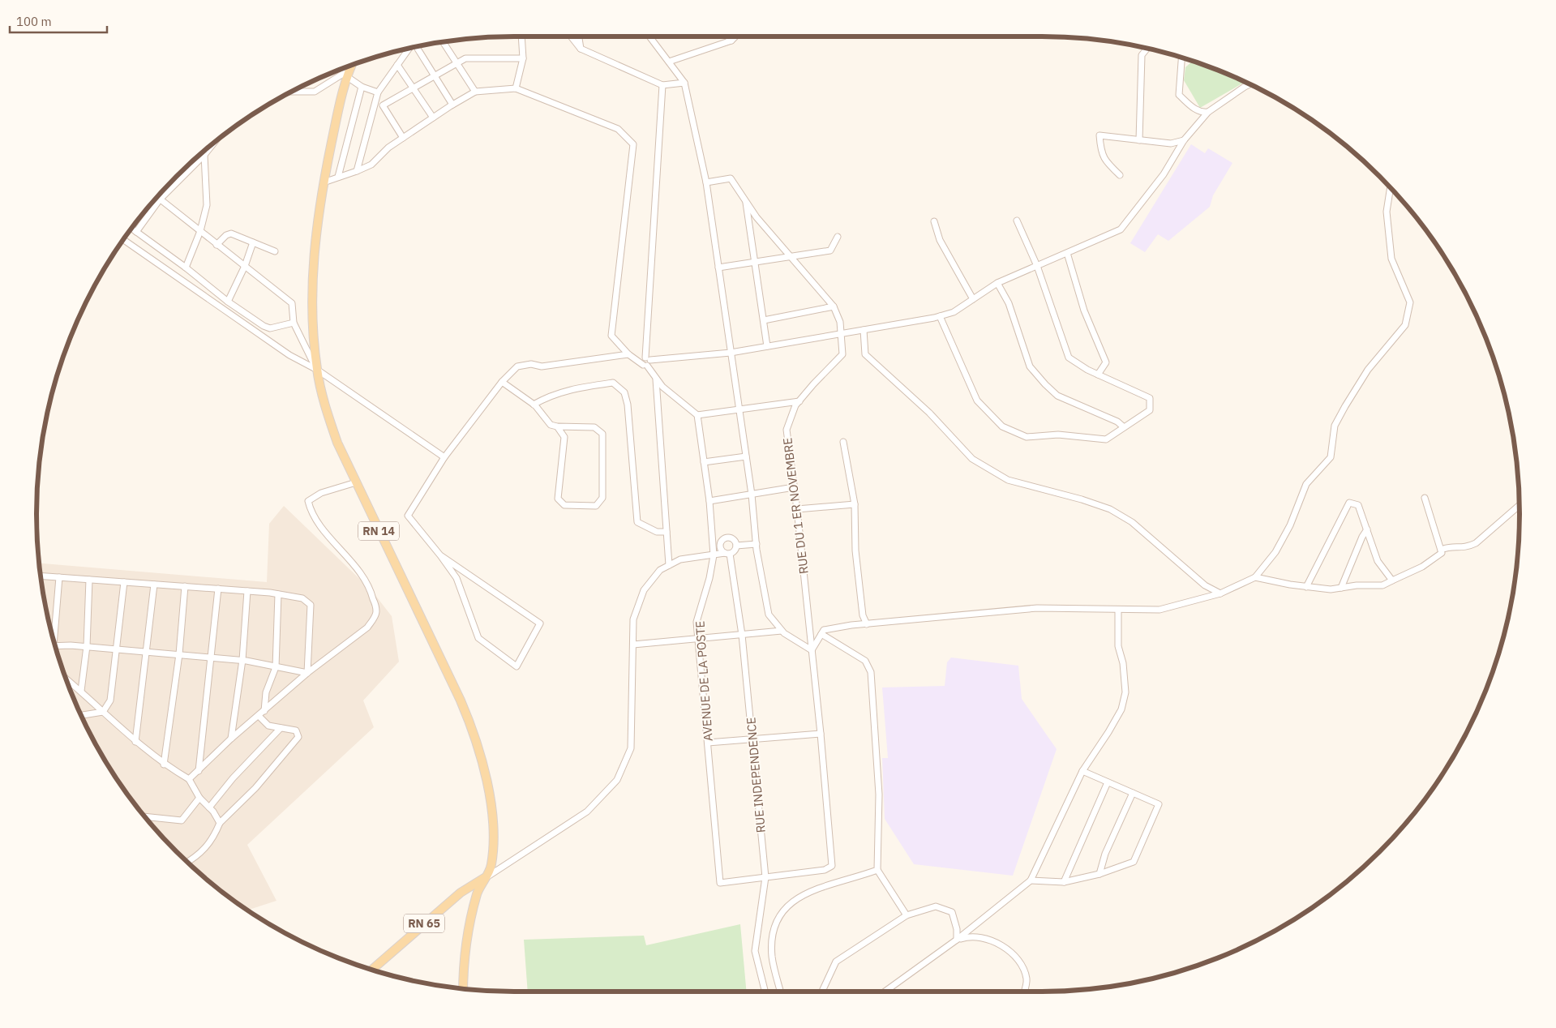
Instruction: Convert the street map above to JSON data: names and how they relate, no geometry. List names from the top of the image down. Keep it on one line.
{"streets":{"main road":["RN 14","RN 65"],"street":["RUE DU 1 ER NOVEMBRE","AVENUE DE LA POSTE","RUE INDEPENDENCE"]},"crossings":[["RUE DU 1 ER NOVEMBRE","AVENUE DE LA POSTE"],["RN 14","RN 65"],["AVENUE DE LA POSTE","RUE INDEPENDENCE"]],"scale_bar":"100 m"}
